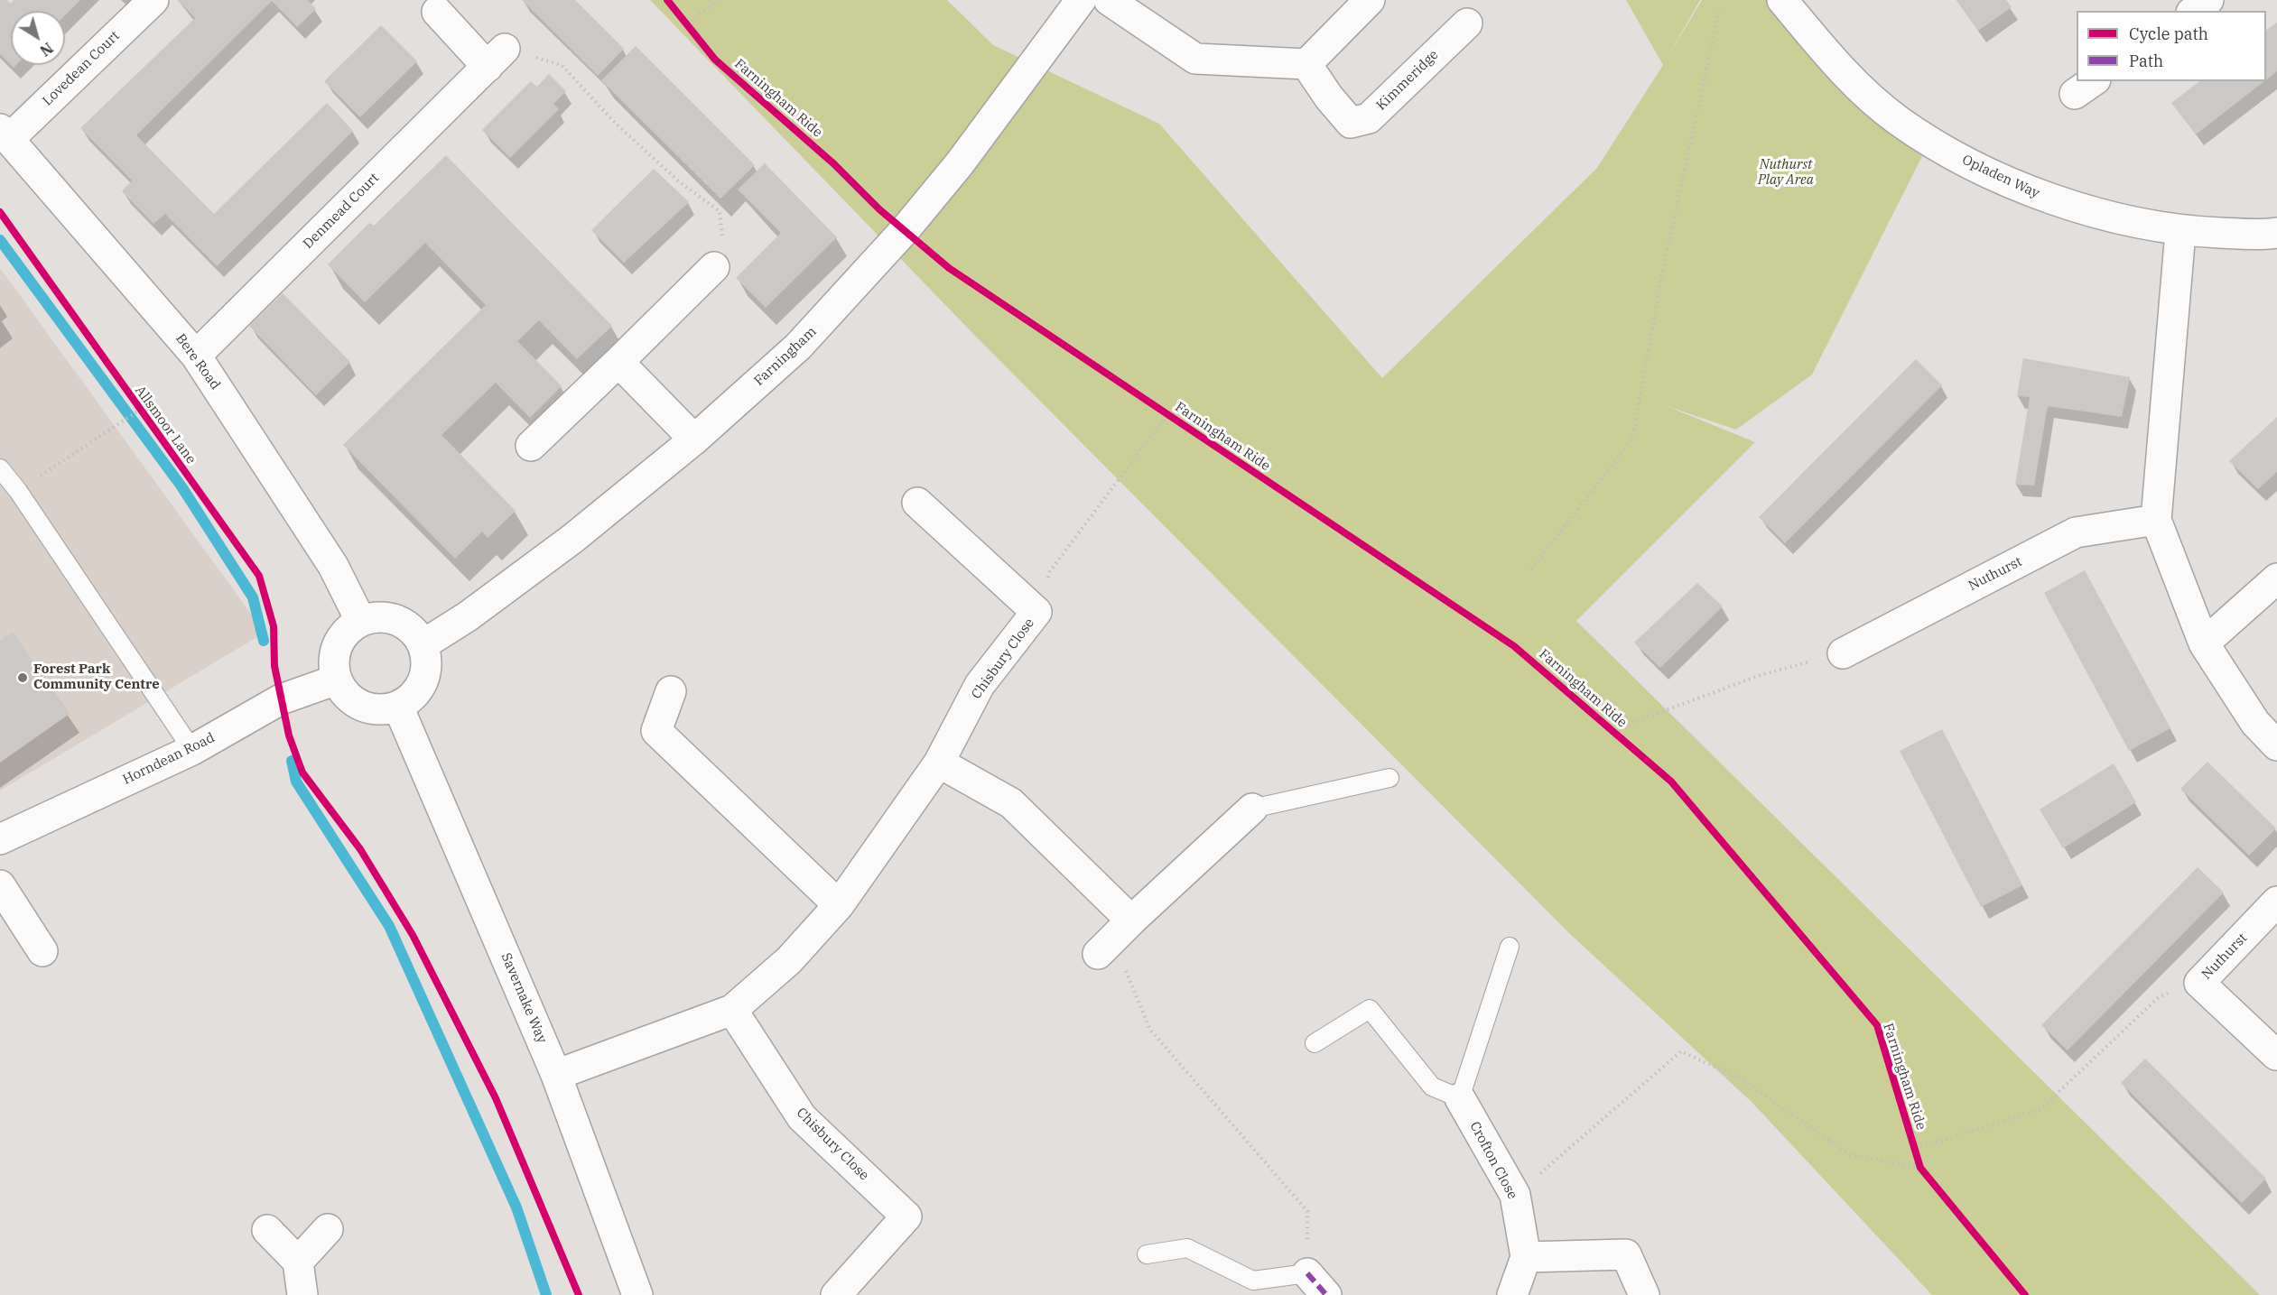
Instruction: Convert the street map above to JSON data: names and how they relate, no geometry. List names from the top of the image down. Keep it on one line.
{"streets":{"street":["Lovedean Court","Kimmeridge","Opladen Way","Denmead Court","Farningham","Bere Road","Nuthurst","Chisbury Close","Horndean Road","Savernake Way","Crofton Close"],"cycle path":["Farningham Ride","Allsmoor Lane"]},"crossings":[["Lovedean Court","Bere Road"],["Denmead Court","Bere Road"],["Farningham","Bere Road"],["Farningham","Horndean Road"],["Farningham","Savernake Way"],["Bere Road","Horndean Road"],["Bere Road","Savernake Way"],["Chisbury Close","Savernake Way"],["Horndean Road","Savernake Way"]],"parks":["Nuthurst Play Area"],"places":["Forest Park Community Centre"],"legend":["Cycle path","Path"],"north":"bottom right"}
